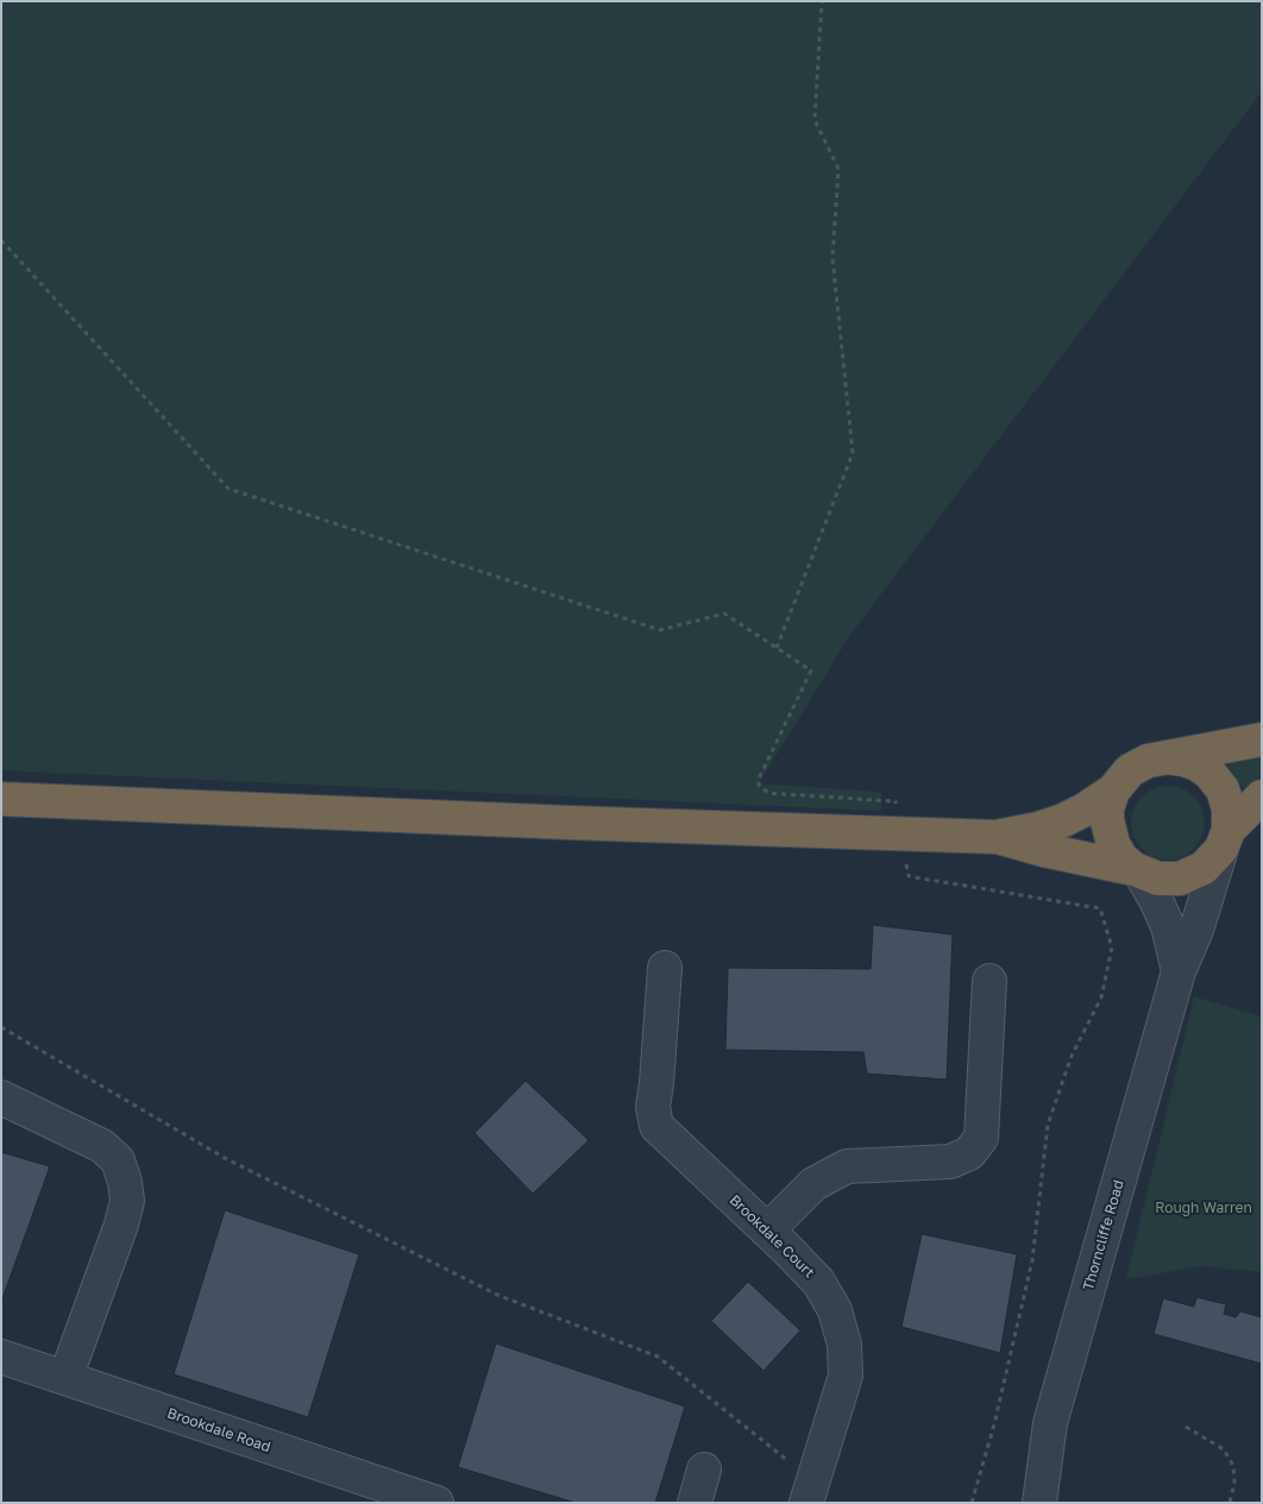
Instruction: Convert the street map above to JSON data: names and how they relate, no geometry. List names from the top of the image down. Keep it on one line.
{"streets":{"street":["Thorncliffe Road","Brookdale Court","Brookdale Road"]},"parks":["Rough Warren"]}
